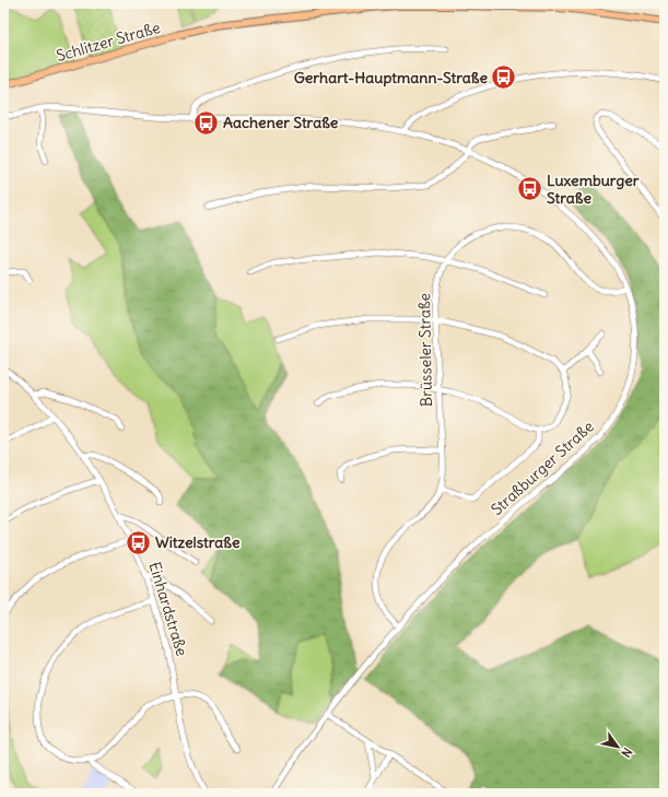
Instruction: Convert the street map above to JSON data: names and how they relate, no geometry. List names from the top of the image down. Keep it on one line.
{"streets":{"main road":["Schlitzer Straße"],"street":["Brüsseler Straße","Straßburger Straße","Einhardstraße"]},"crossings":[["Brüsseler Straße","Straßburger Straße"]],"places":{"bus stop":["Gerhart-Hauptmann-Straße","Aachener Straße","Luxemburger Straße","Witzelstraße"]},"north":"bottom right"}
